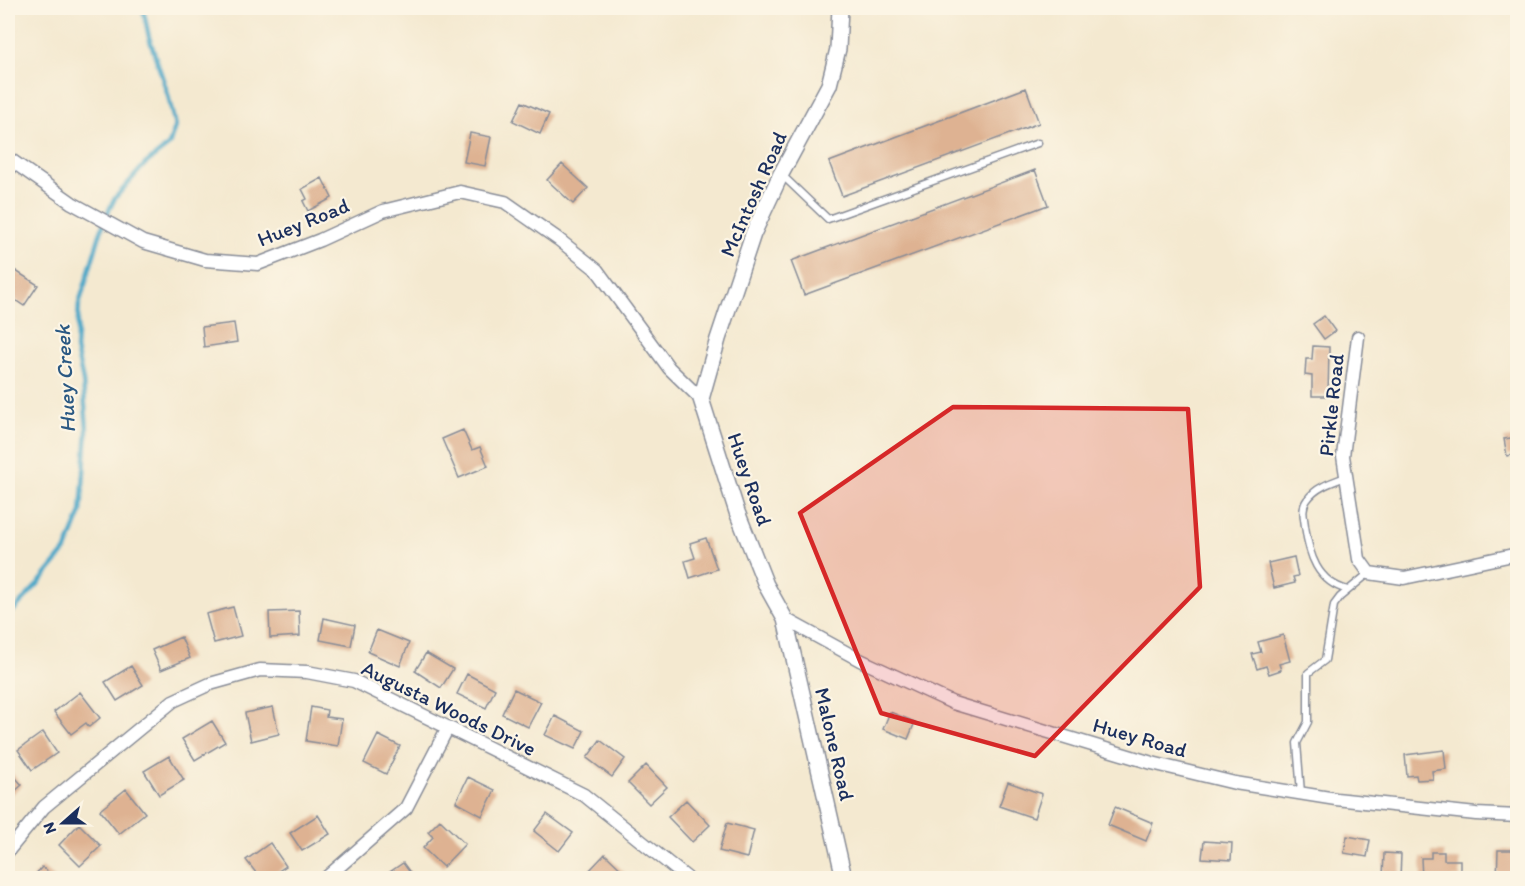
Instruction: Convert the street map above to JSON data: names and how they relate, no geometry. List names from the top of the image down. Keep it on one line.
{"streets":{"street":["McIntosh Road","Huey Road","Pirkle Road","Augusta Woods Drive","Malone Road"]},"crossings":[["McIntosh Road","Huey Road"],["Huey Road","Malone Road"]],"water":["Huey Creek"],"north":"left"}
